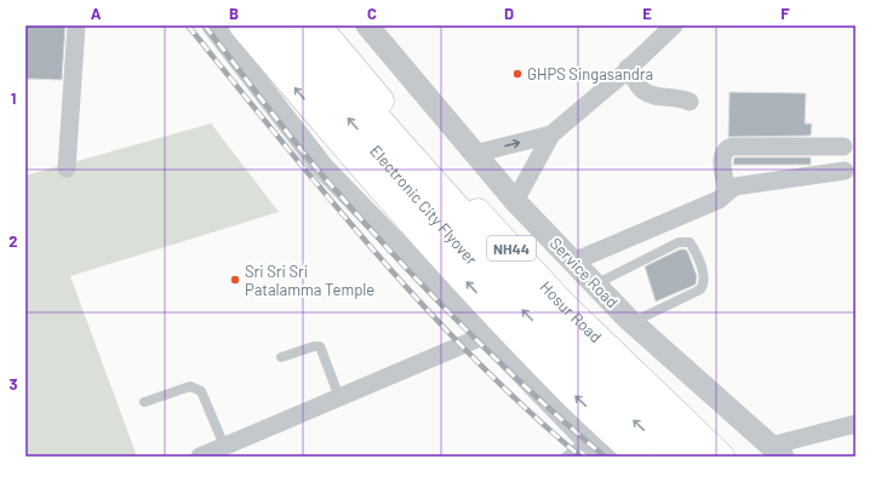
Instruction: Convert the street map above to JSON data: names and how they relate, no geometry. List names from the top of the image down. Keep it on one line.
{"streets":{"highway":["Electronic City Flyover","NH44","Hosur Road"],"street":["Service Road"]},"places":["GHPS Singasandra","Sri Sri Sri Patalamma Temple"],"grid":{"columns":["A","B","C","D","E","F"],"rows":["1","2","3"]}}
